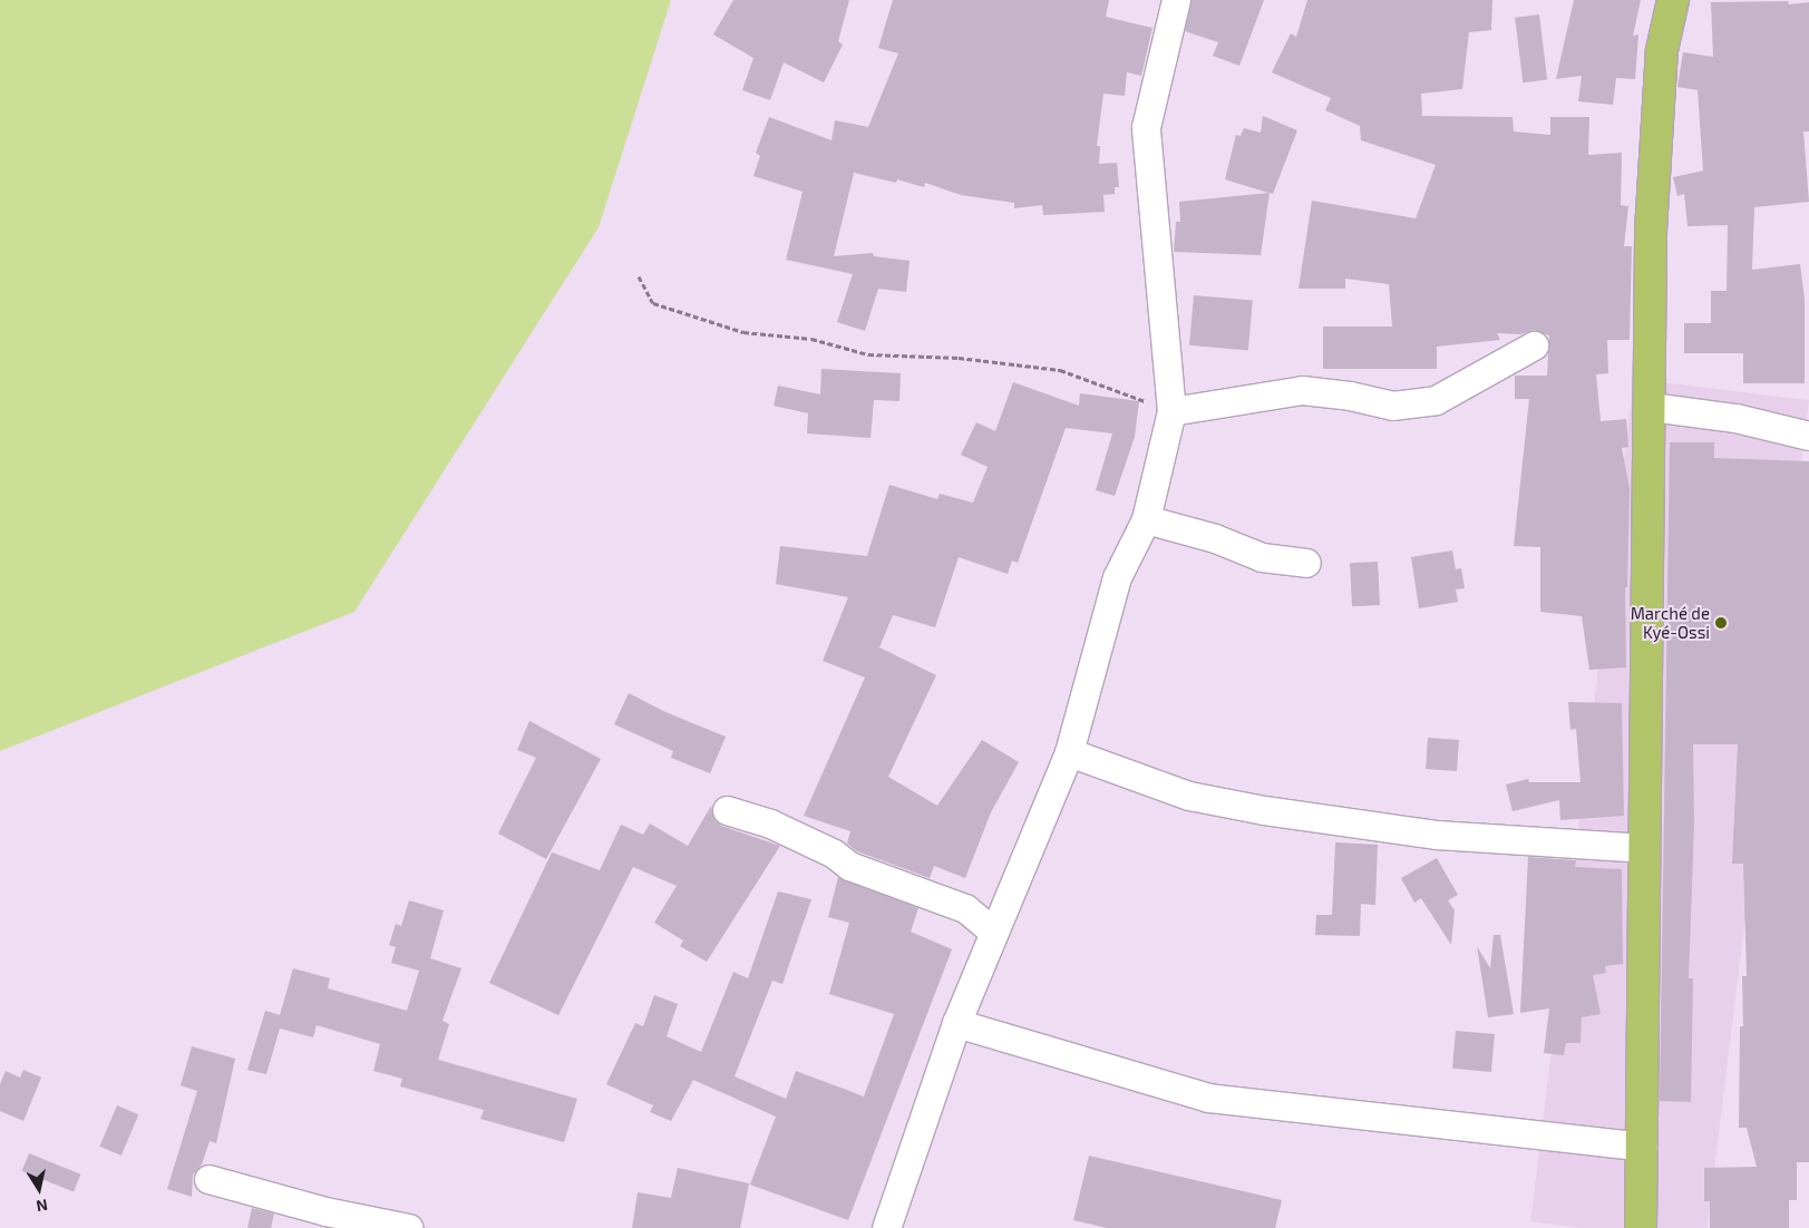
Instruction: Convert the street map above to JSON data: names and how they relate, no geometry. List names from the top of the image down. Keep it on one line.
{"places":["Marché de Kyé-Ossi"],"north":"bottom"}
